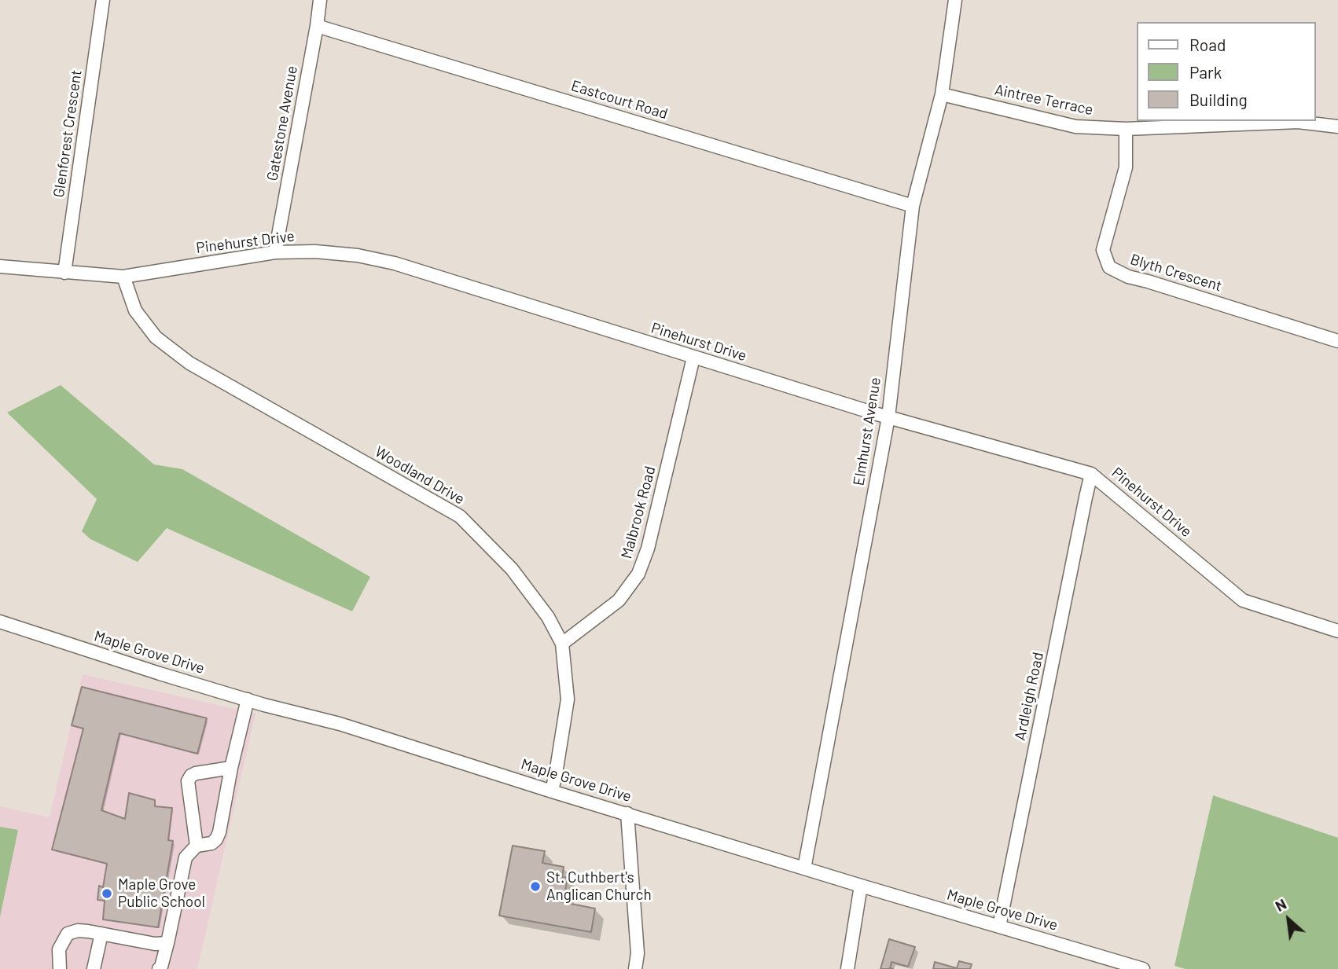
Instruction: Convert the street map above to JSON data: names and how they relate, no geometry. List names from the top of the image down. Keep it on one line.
{"streets":{"street":["Eastcourt Road","Aintree Terrace","Gatestone Avenue","Glenforest Crescent","Pinehurst Drive","Blyth Crescent","Elmhurst Avenue","Woodland Drive","Malbrook Road","Maple Grove Drive","Ardleigh Road"]},"crossings":[["Eastcourt Road","Gatestone Avenue"],["Eastcourt Road","Elmhurst Avenue"],["Aintree Terrace","Blyth Crescent"],["Aintree Terrace","Elmhurst Avenue"],["Gatestone Avenue","Pinehurst Drive"],["Glenforest Crescent","Pinehurst Drive"],["Pinehurst Drive","Elmhurst Avenue"],["Pinehurst Drive","Woodland Drive"],["Pinehurst Drive","Malbrook Road"],["Pinehurst Drive","Ardleigh Road"],["Elmhurst Avenue","Maple Grove Drive"],["Woodland Drive","Malbrook Road"],["Woodland Drive","Maple Grove Drive"],["Maple Grove Drive","Ardleigh Road"]],"places":["St. Cuthbert's Anglican Church","Maple Grove Public School"],"legend":["Road","Park","Building"],"north":"top left"}
